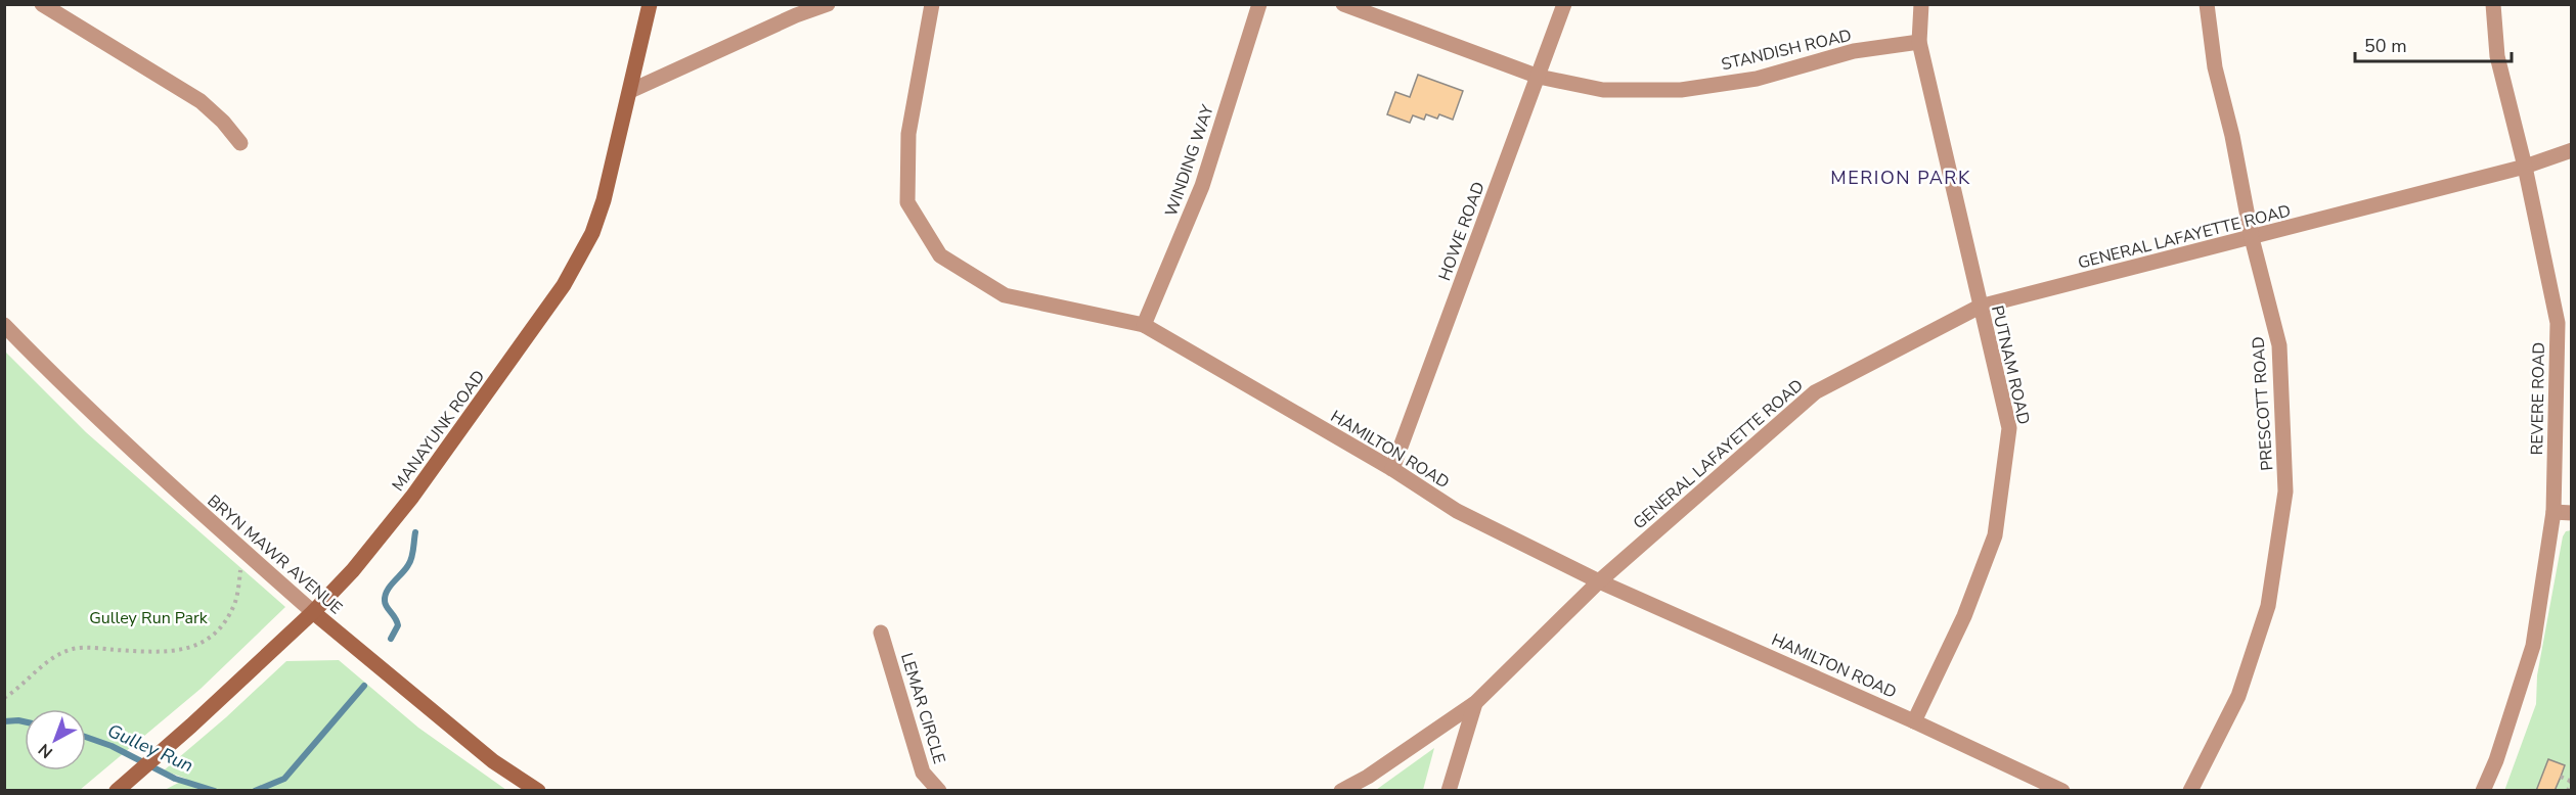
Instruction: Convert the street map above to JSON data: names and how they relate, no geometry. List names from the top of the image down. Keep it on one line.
{"streets":{"street":["STANDISH ROAD","WINDING WAY","HOWE ROAD","GENERAL LAFAYETTE ROAD","PUTNAM ROAD","REVERE ROAD","PRESCOTT ROAD","MANAYUNK ROAD","HAMILTON ROAD","BRYN MAWR AVENUE","LEMAR CIRCLE"]},"crossings":[["STANDISH ROAD","HOWE ROAD"],["STANDISH ROAD","PUTNAM ROAD"],["WINDING WAY","HAMILTON ROAD"],["HOWE ROAD","HAMILTON ROAD"],["GENERAL LAFAYETTE ROAD","PUTNAM ROAD"],["GENERAL LAFAYETTE ROAD","REVERE ROAD"],["GENERAL LAFAYETTE ROAD","PRESCOTT ROAD"],["GENERAL LAFAYETTE ROAD","HAMILTON ROAD"],["PUTNAM ROAD","HAMILTON ROAD"],["MANAYUNK ROAD","BRYN MAWR AVENUE"]],"districts":["MERION PARK"],"water":["Gulley Run"],"parks":["Gulley Run Park"],"scale_bar":"50 m","north":"bottom left"}
